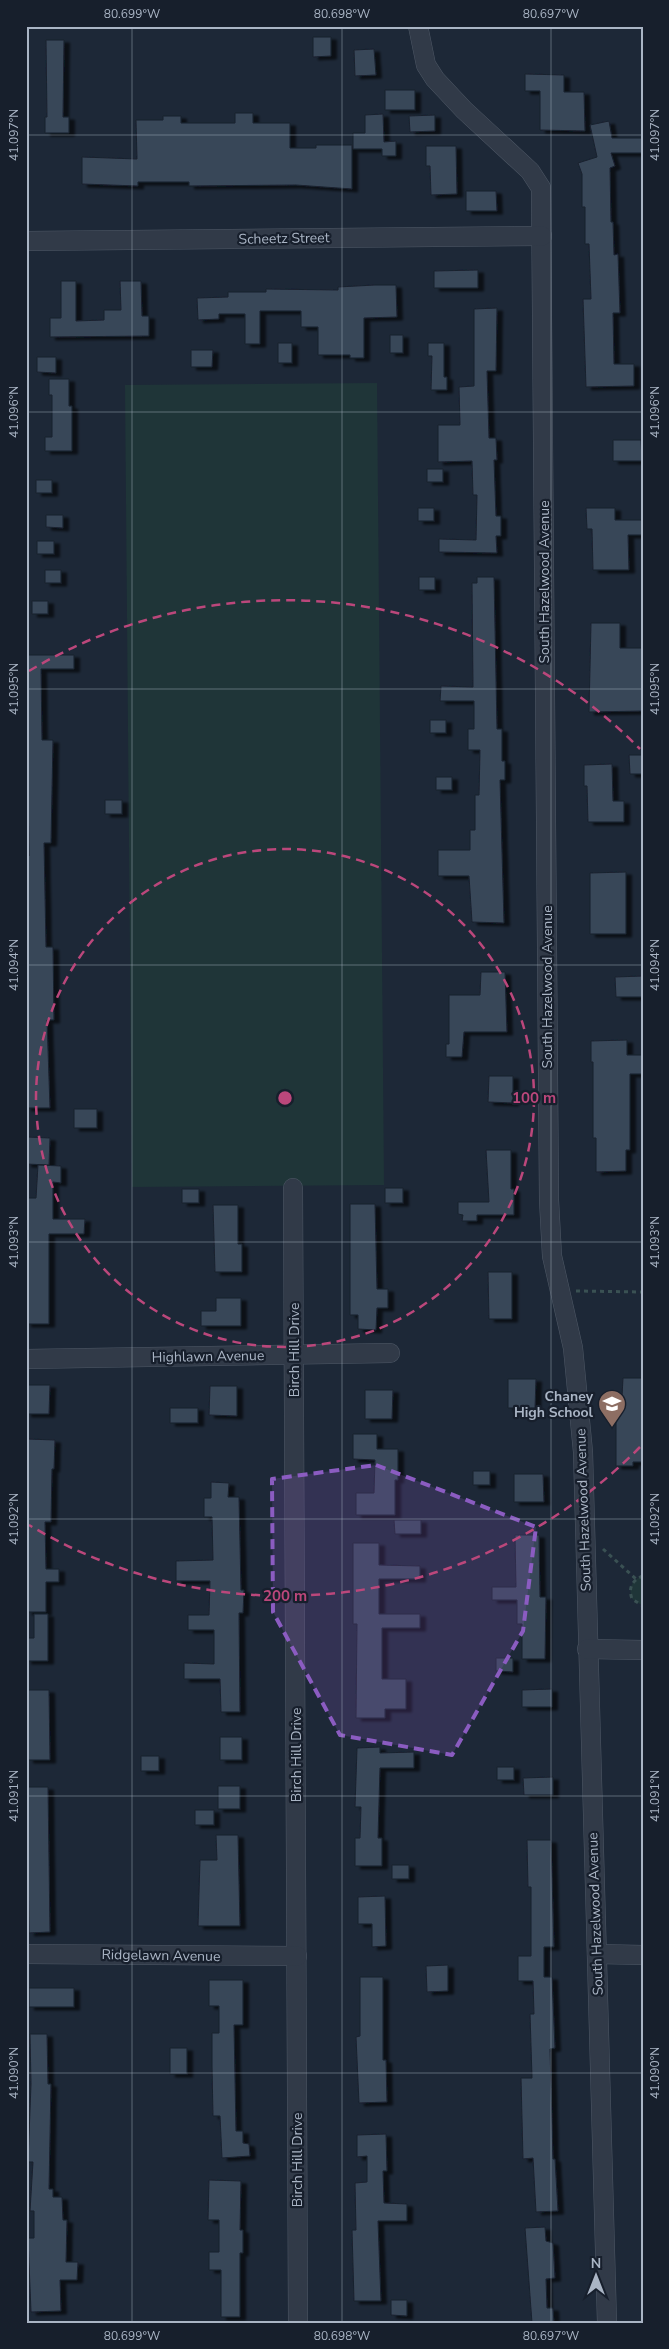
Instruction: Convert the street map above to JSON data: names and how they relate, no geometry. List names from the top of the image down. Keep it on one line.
{"streets":{"street":["Scheetz Street","South Hazelwood Avenue","Birch Hill Drive","Highlawn Avenue","Ridgelawn Avenue"]},"crossings":[["Scheetz Street","South Hazelwood Avenue"],["Birch Hill Drive","Highlawn Avenue"],["Birch Hill Drive","Ridgelawn Avenue"]],"places":{"school or university":["Chaney High School"]},"north":"top","coordinates":["80.699°W","80.698°W","80.697°W","41.097°N","41.096°N","41.095°N","41.094°N","41.093°N","41.092°N","41.091°N","41.090°N"],"rings":["100 m","200 m"]}
